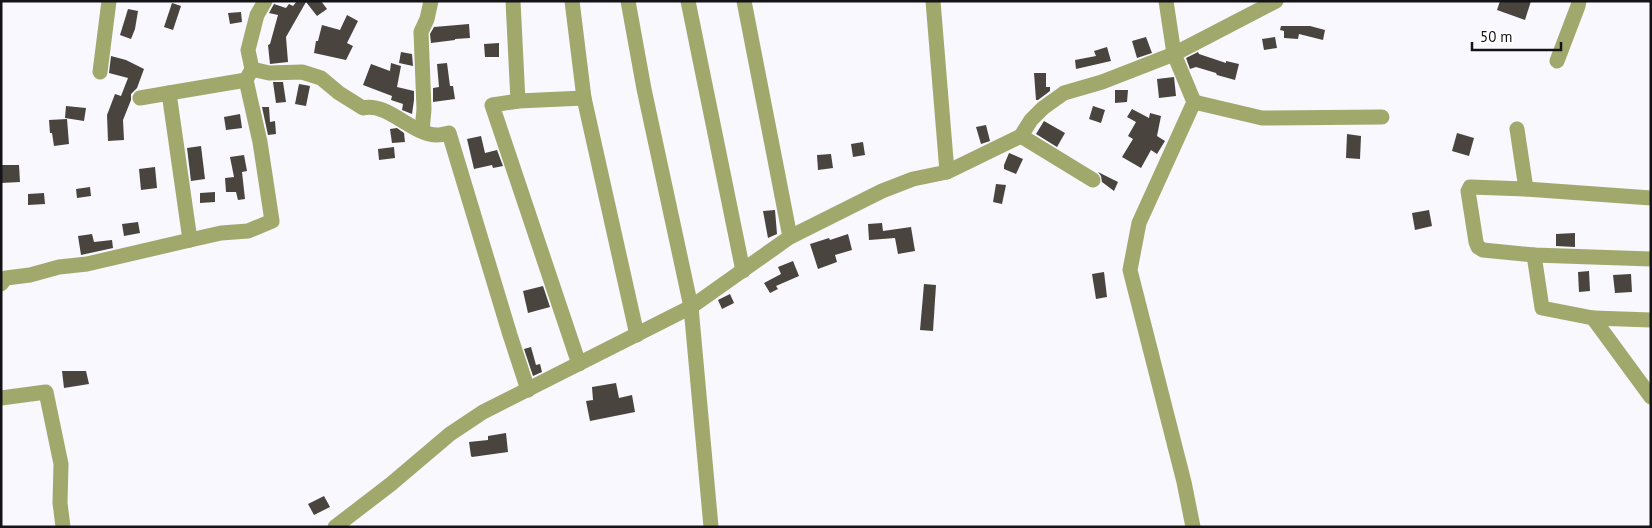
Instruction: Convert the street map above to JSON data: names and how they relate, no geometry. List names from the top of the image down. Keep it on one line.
{"scale_bar":"50 m"}
